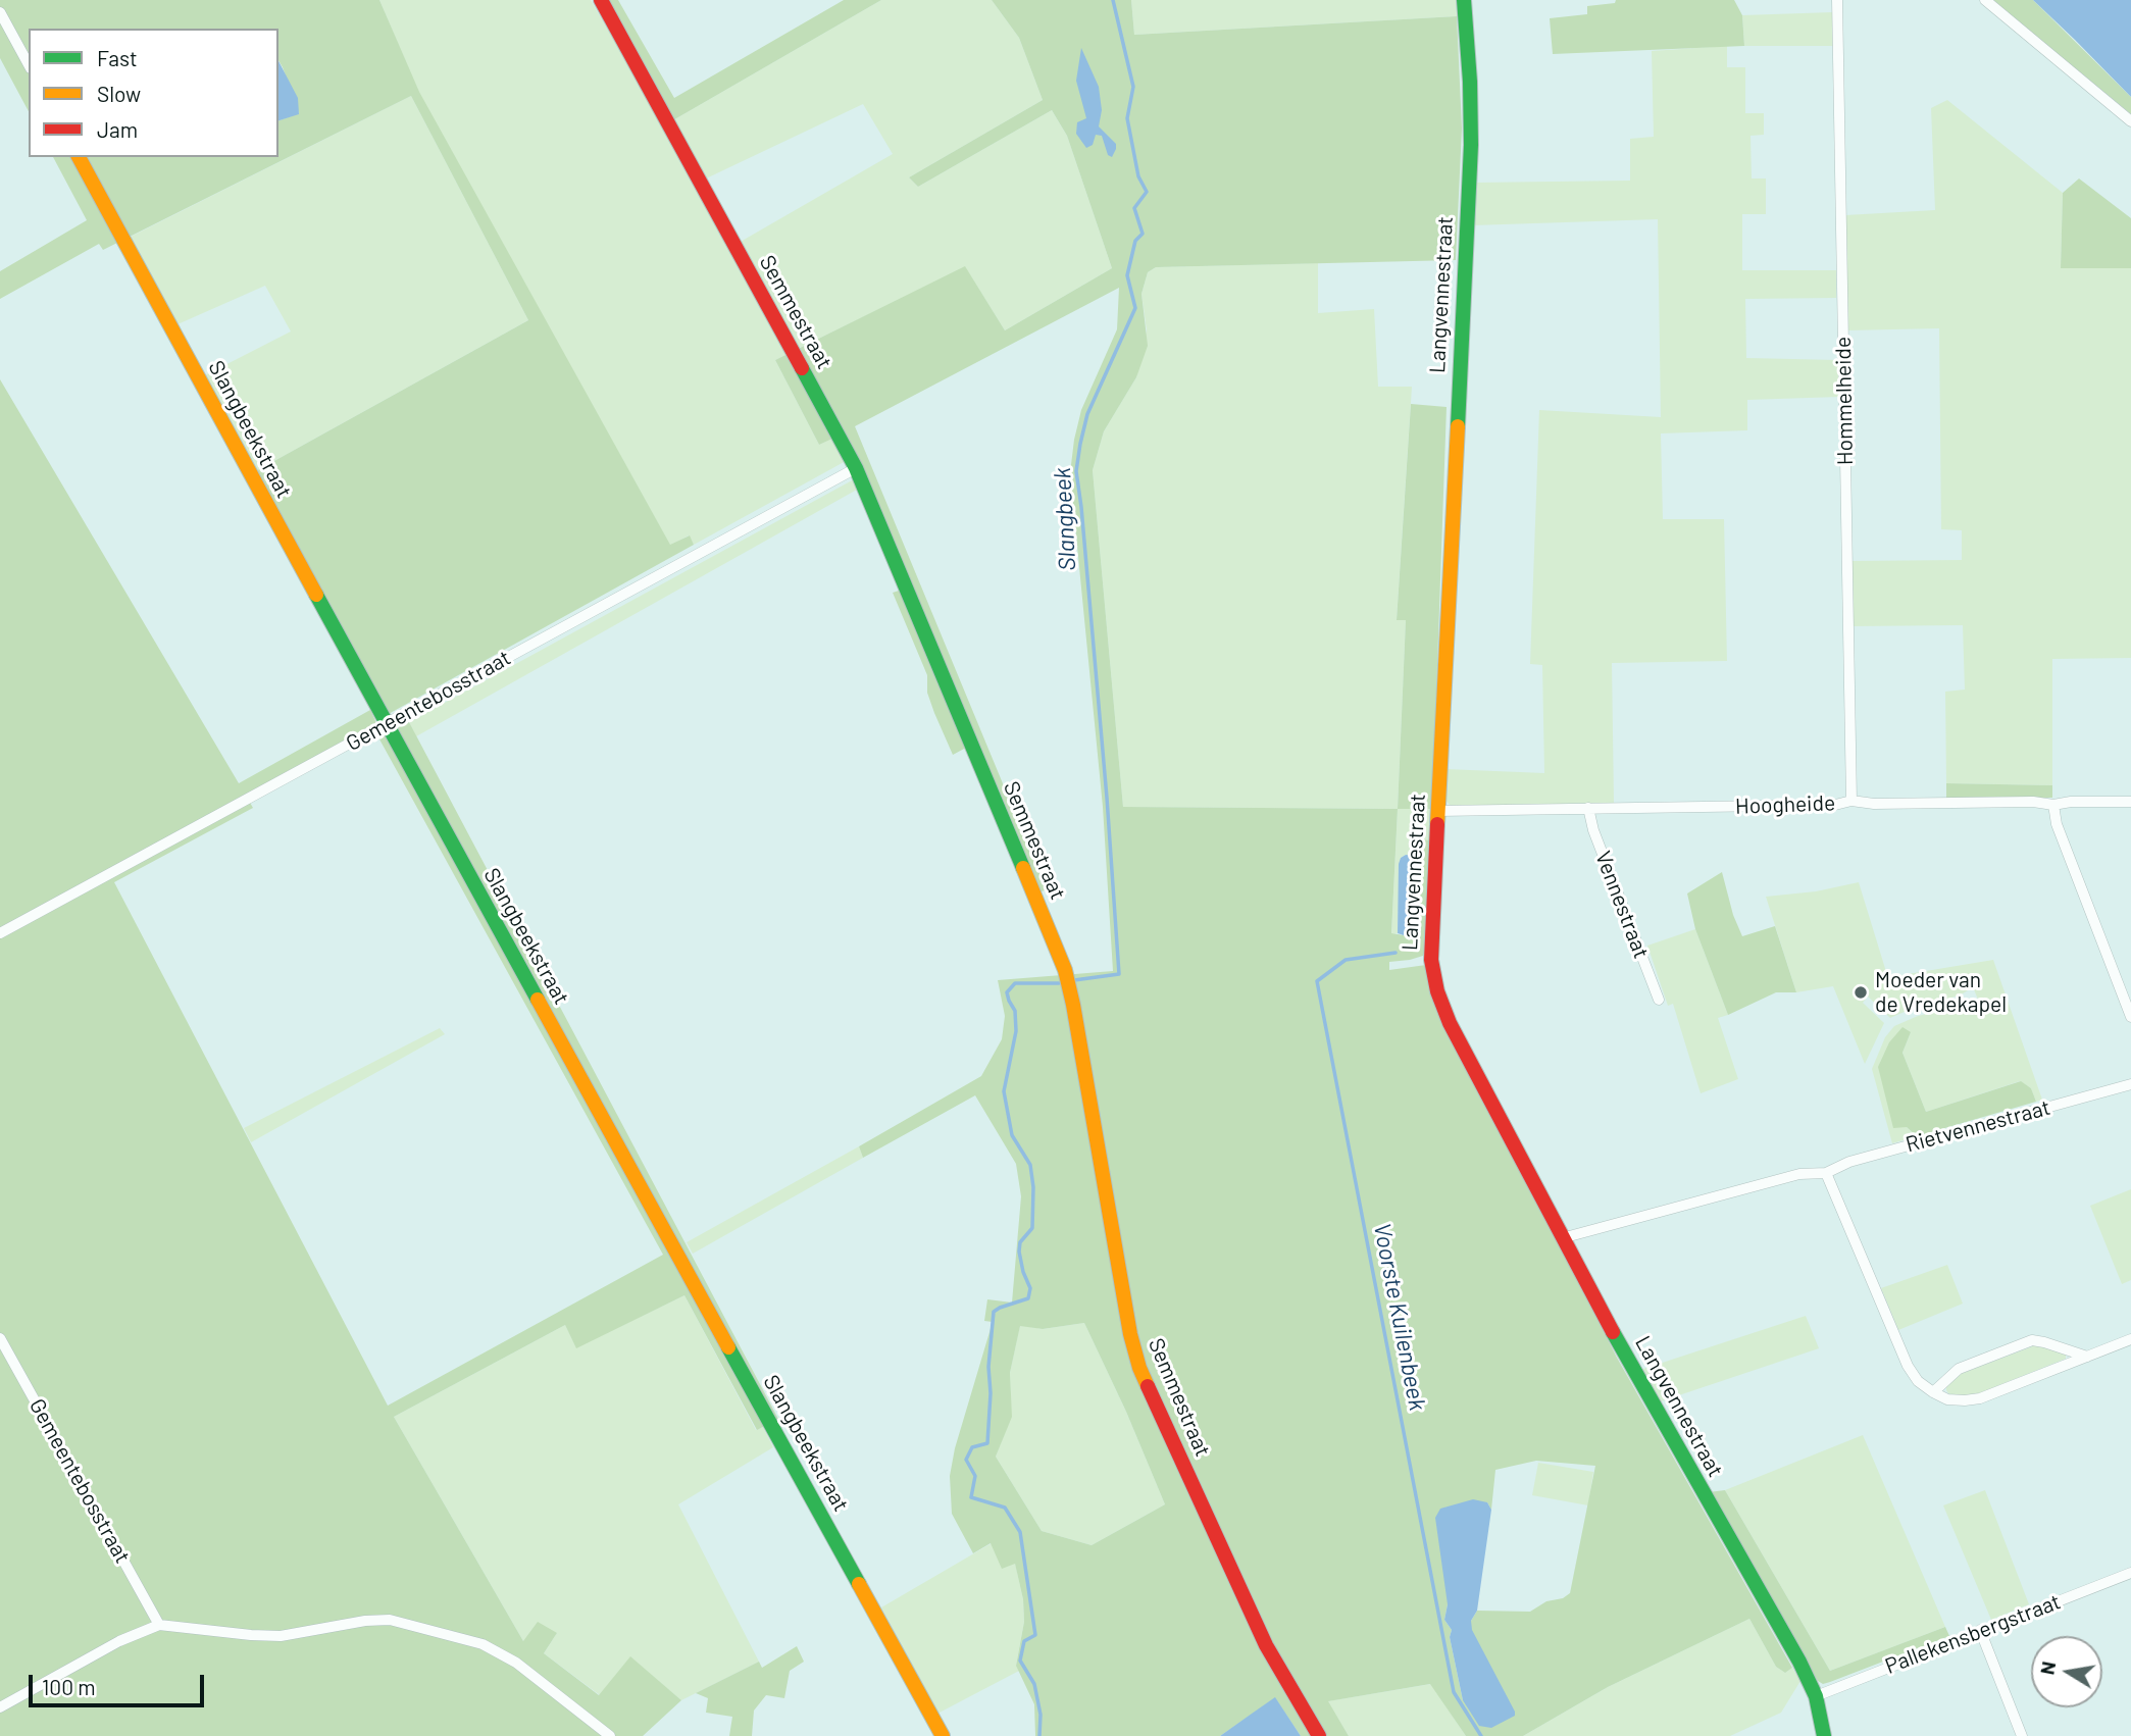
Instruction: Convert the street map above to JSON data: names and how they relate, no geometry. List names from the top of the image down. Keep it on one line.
{"streets":{"street":["Langvennestraat","Semmestraat","Hommelheide","Slangbeekstraat","Gemeentebosstraat","Hoogheide","Vennestraat","Rietvennestraat","Pallekensbergstraat"]},"crossings":[["Langvennestraat","Hoogheide"],["Langvennestraat","Rietvennestraat"],["Langvennestraat","Pallekensbergstraat"],["Semmestraat","Gemeentebosstraat"],["Hommelheide","Hoogheide"],["Slangbeekstraat","Gemeentebosstraat"],["Hoogheide","Vennestraat"]],"water":["Slangbeek","Voorste Kuilenbeek"],"places":["Moeder van de Vredekapel"],"legend":["Fast","Slow","Jam"],"scale_bar":"100 m","north":"left"}
